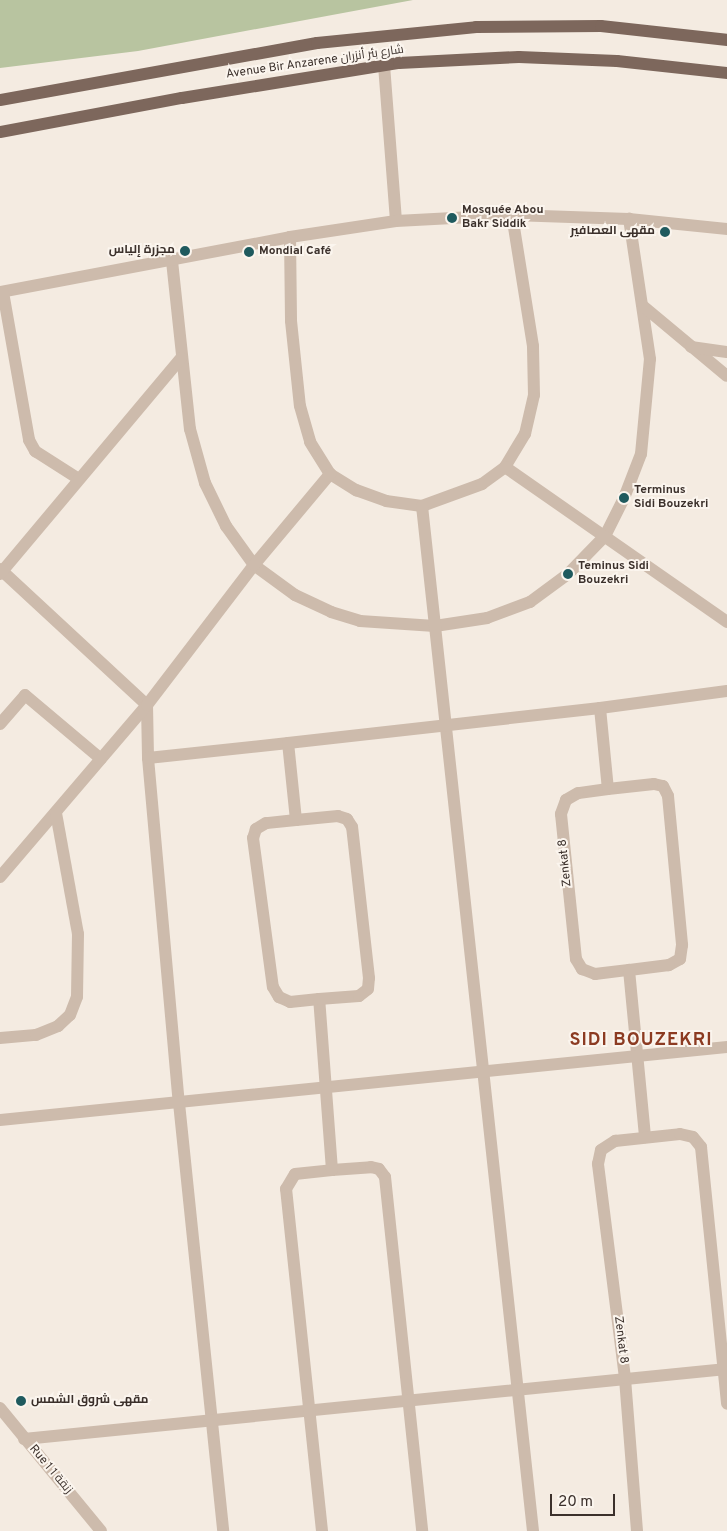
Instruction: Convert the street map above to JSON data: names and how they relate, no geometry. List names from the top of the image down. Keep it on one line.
{"streets":{"main road":["Avenue Bir Anzarene شارع بئر أنزران"],"street":["Zenkat 8","Rue 1 زنقة 1"]},"districts":["SIDI BOUZEKRI"],"places":["Mosquée Abou Bakr Siddik","مقهى العصافير","مجزرة إلياس","Mondial Café","Terminus Sidi Bouzekri","Teminus Sidi Bouzekri","مقهى شروق الشمس"],"scale_bar":"20 m"}
